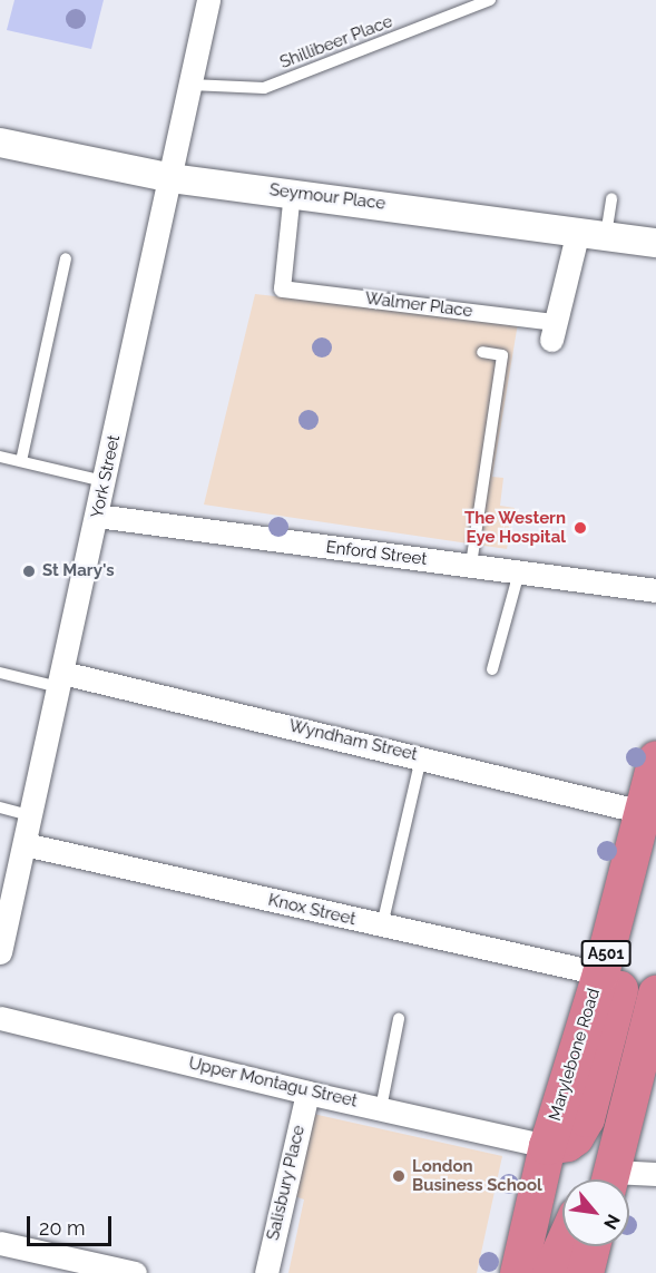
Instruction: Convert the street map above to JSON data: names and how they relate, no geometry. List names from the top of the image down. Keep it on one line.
{"streets":{"highway":["A501","Marylebone Road"],"street":["Seymour Place","Walmer Place","York Street","Enford Street","Wyndham Street","Knox Street","Upper Montagu Street","Salisbury Place"],"lane":["Shillibeer Place"]},"crossings":[["Shillibeer Place","York Street"],["Seymour Place","Walmer Place"],["Seymour Place","York Street"],["York Street","Enford Street"],["York Street","Wyndham Street"],["York Street","Knox Street"],["Wyndham Street","Marylebone Road"],["Knox Street","Marylebone Road"],["Marylebone Road","Upper Montagu Street"],["Upper Montagu Street","Salisbury Place"]],"places":["The Western Eye Hospital","St Mary's","London Business School"],"scale_bar":"20 m","north":"bottom right"}
